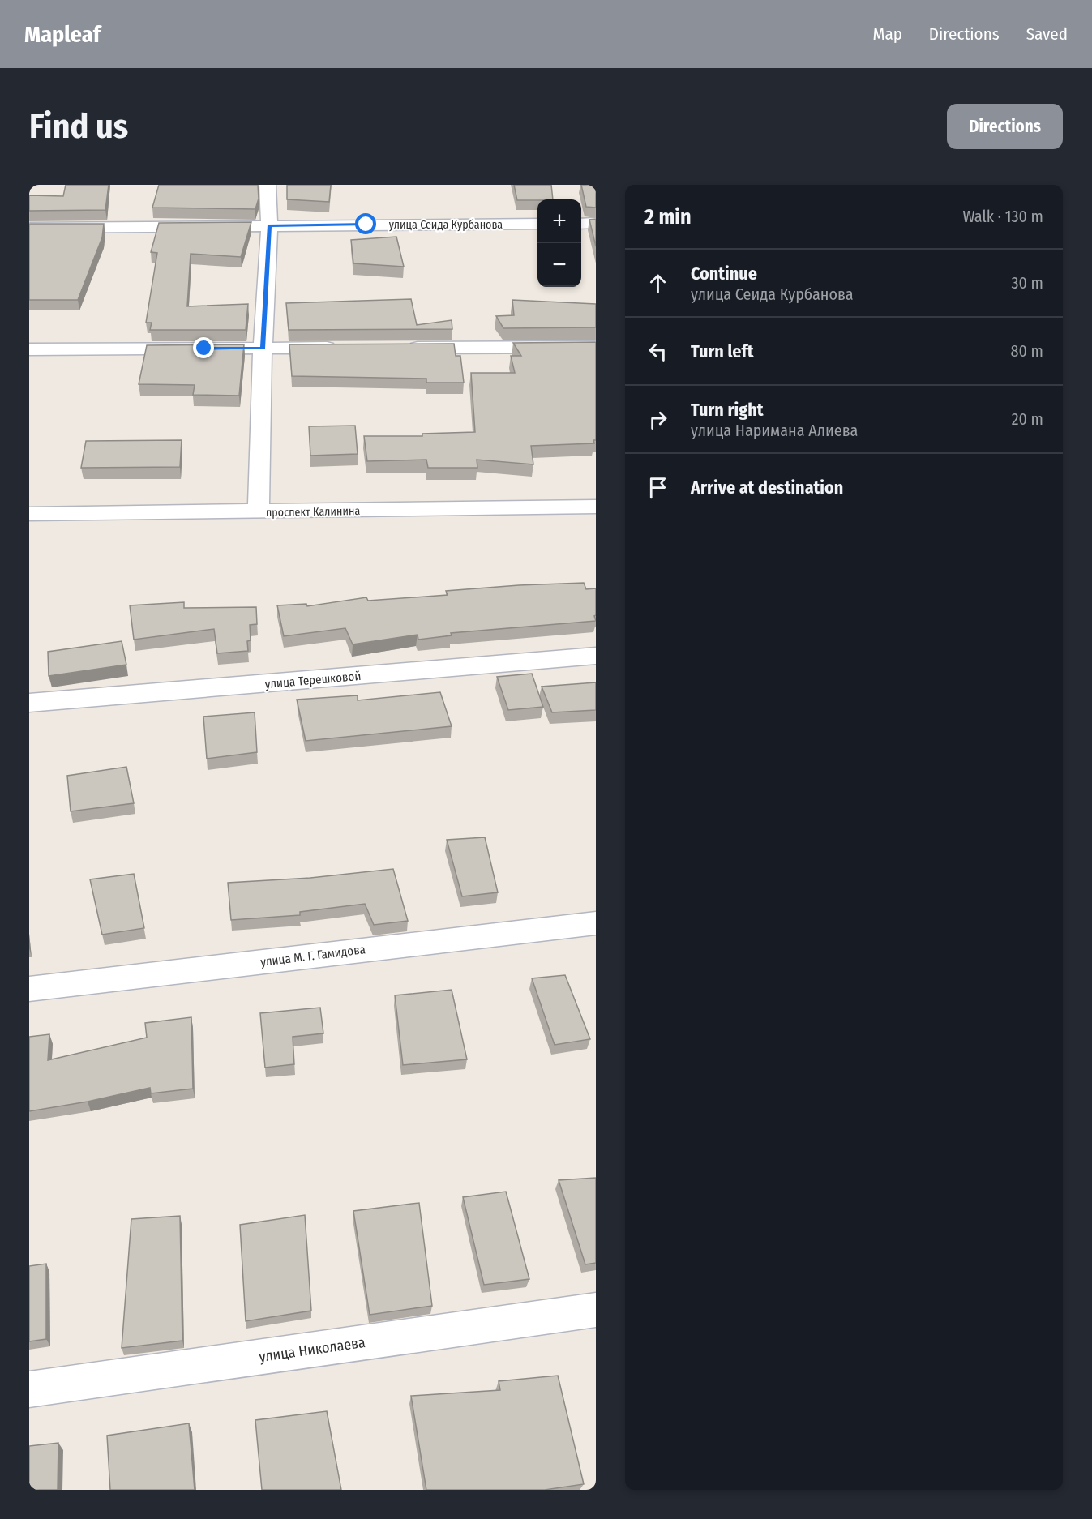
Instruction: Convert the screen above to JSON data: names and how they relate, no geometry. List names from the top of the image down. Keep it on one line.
{"streets":{"street":["улица Сеида Курбанова","проспект Калинина","улица Терешковой","улица М. Г. Гамидова","улица Николаева"]},"page":{"header":"Mapleaf","nav":["Map","Directions","Saved"],"buttons":"Directions","title":"Find us","heading":["2 min","Walk · 130 m"],"map_buttons":["+","−"],"list":[["Continue","улица Сеида Курбанова","30 m"],["Turn left","80 m"],["Turn right","улица Наримана Алиева","20 m"],"Arrive at destination"]}}
